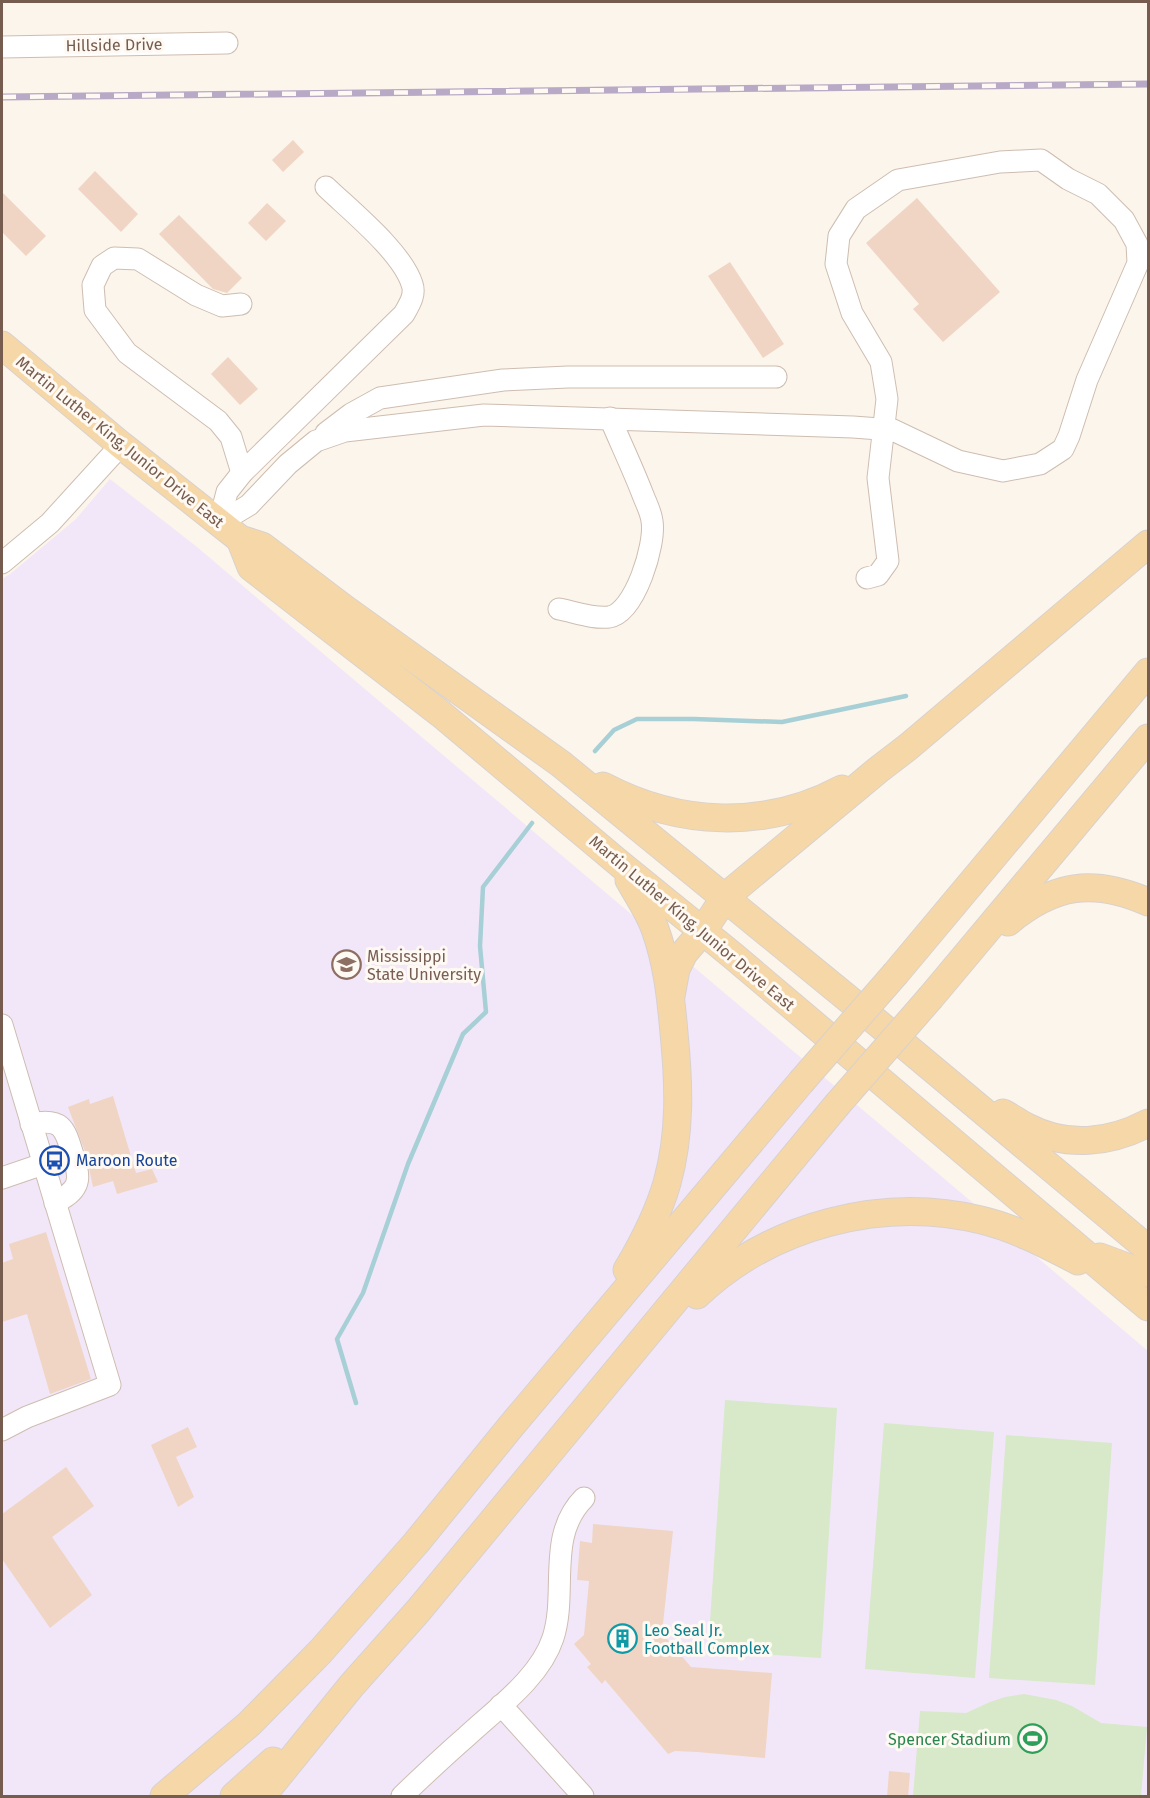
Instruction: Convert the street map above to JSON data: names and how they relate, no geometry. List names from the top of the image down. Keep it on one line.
{"streets":{"main road":["Martin Luther King, Junior Drive East"],"street":["Hillside Drive"]},"places":{"school or university":["Mississippi State University"],"bus stop":["Maroon Route"],"building":["Leo Seal Jr. Football Complex"],"sports":["Spencer Stadium"]}}
